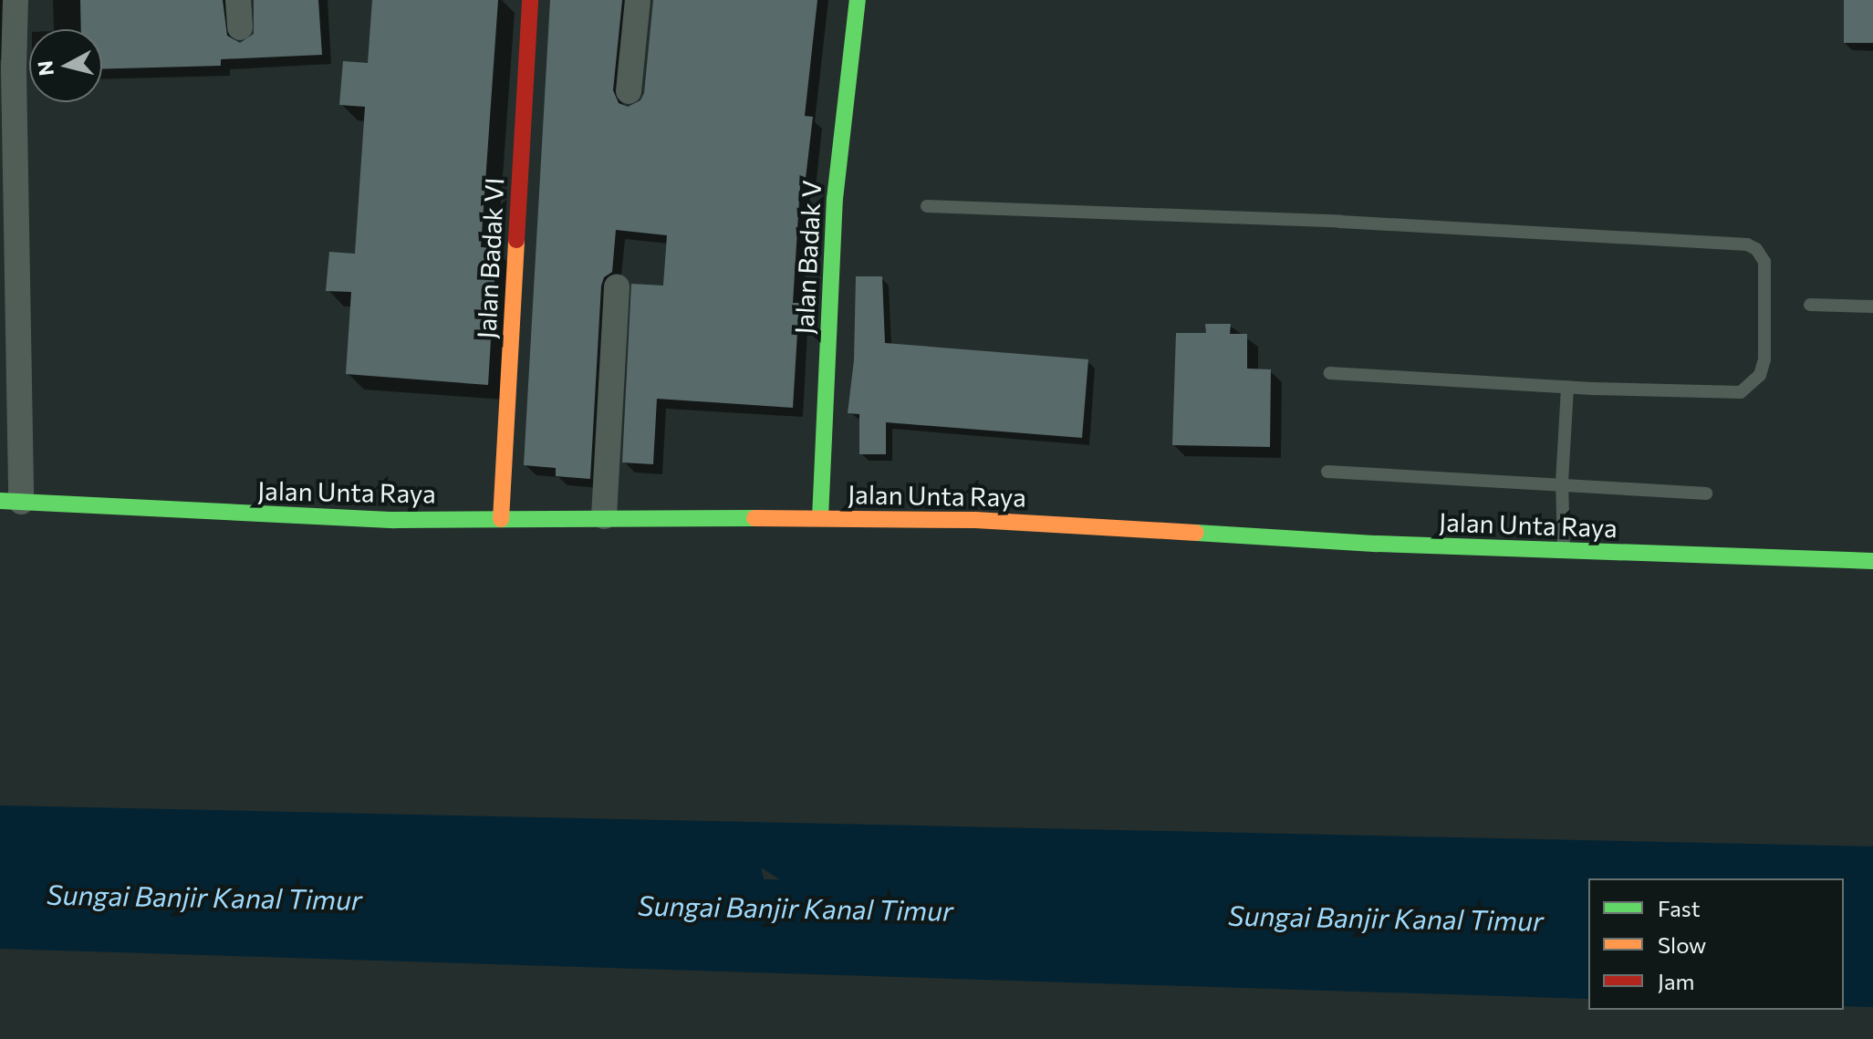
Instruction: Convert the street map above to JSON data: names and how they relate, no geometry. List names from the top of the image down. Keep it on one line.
{"streets":{"street":["Jalan Badak V","Jalan Badak VI","Jalan Unta Raya"]},"crossings":[["Jalan Badak V","Jalan Unta Raya"],["Jalan Badak VI","Jalan Unta Raya"]],"water":["Sungai Banjir Kanal Timur"],"legend":["Fast","Slow","Jam"],"north":"left"}
